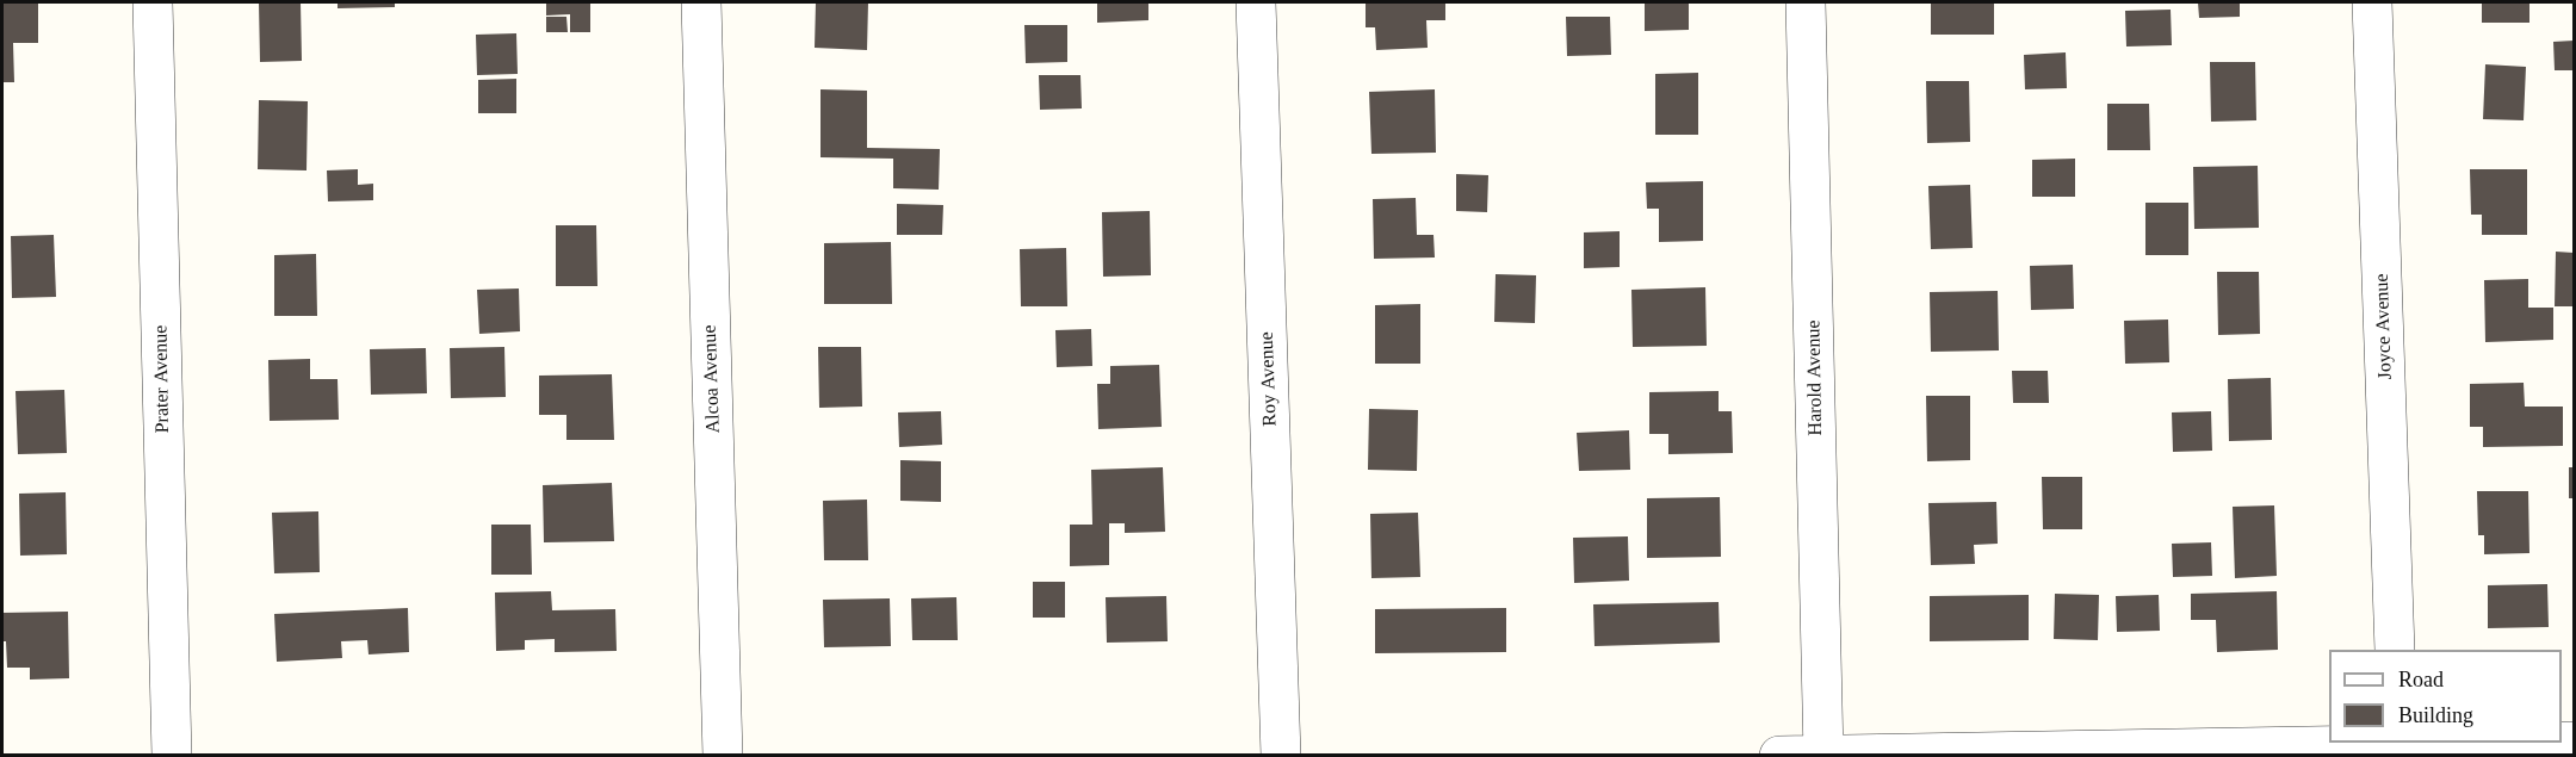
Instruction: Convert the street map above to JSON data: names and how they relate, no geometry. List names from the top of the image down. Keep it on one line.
{"streets":{"street":["Joyce Avenue","Harold Avenue","Prater Avenue","Alcoa Avenue","Roy Avenue"]},"legend":["Road","Building"]}
